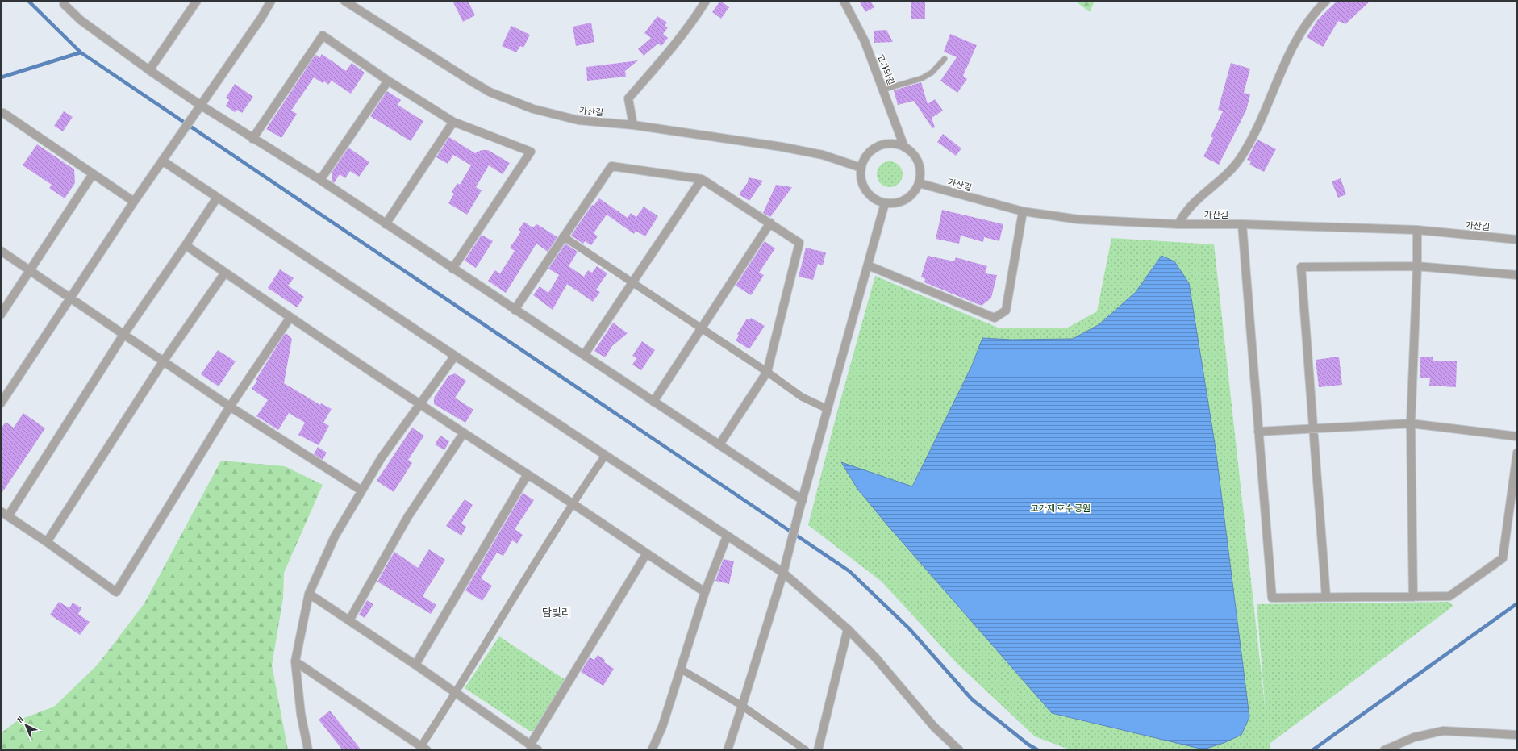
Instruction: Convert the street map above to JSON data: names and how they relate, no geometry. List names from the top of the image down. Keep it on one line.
{"streets":{"street":["고가뫼길","가산길"]},"crossings":[["고가뫼길","가산길"]],"districts":["담빛리"],"parks":["고가제 호수 공원"],"north":"top left"}
